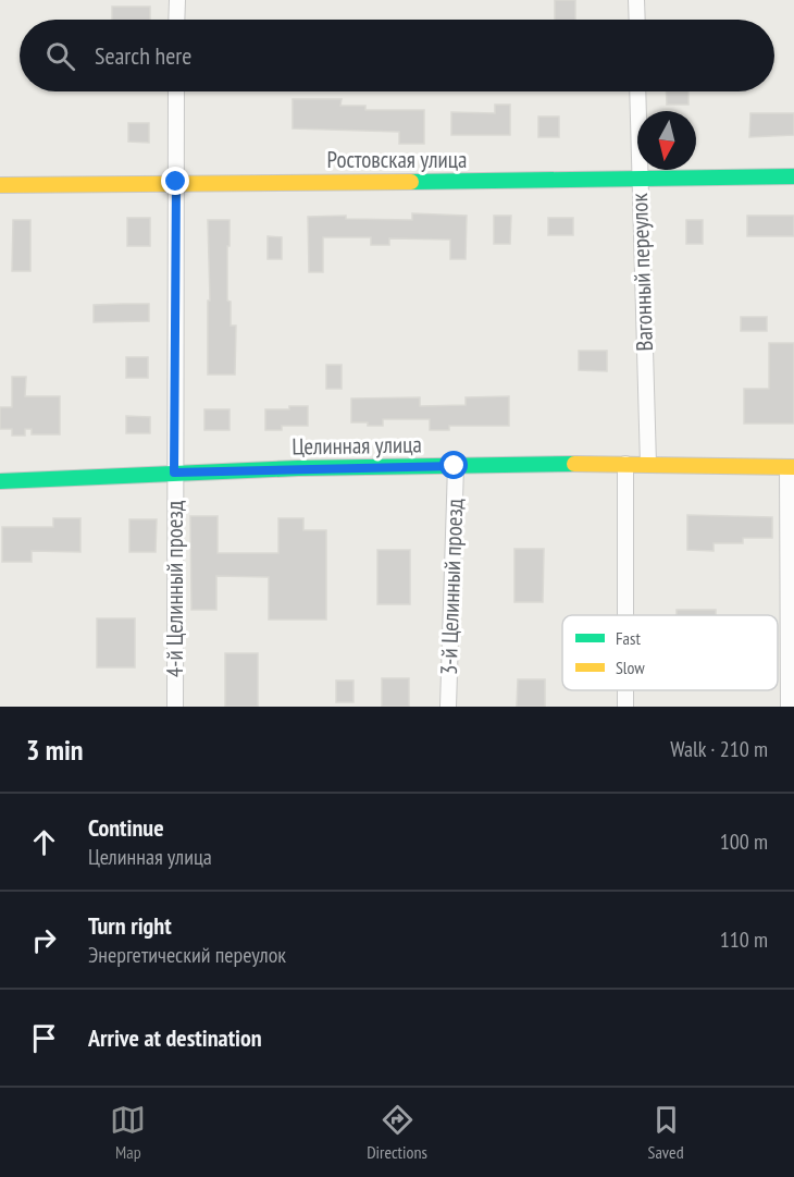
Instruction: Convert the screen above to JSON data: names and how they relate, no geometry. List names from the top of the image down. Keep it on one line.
{"streets":{"street":["Ростовская улица","Вагонный переулок","Целинная улица","3-й Целинный проезд","4-й Целинный проезд"]},"crossings":[["Ростовская улица","Вагонный переулок"],["Ростовская улица","4-й Целинный проезд"],["Вагонный переулок","Целинная улица"],["Целинная улица","3-й Целинный проезд"],["Целинная улица","4-й Целинный проезд"]],"legend":["Fast","Slow"],"north":"bottom","page":{"search":"Search here","heading":["3 min","Walk · 210 m"],"list":[["Continue","Целинная улица","100 m"],["Turn right","Энергетический переулок","110 m"],"Arrive at destination"],"nav":["Map","Directions","Saved"]}}
